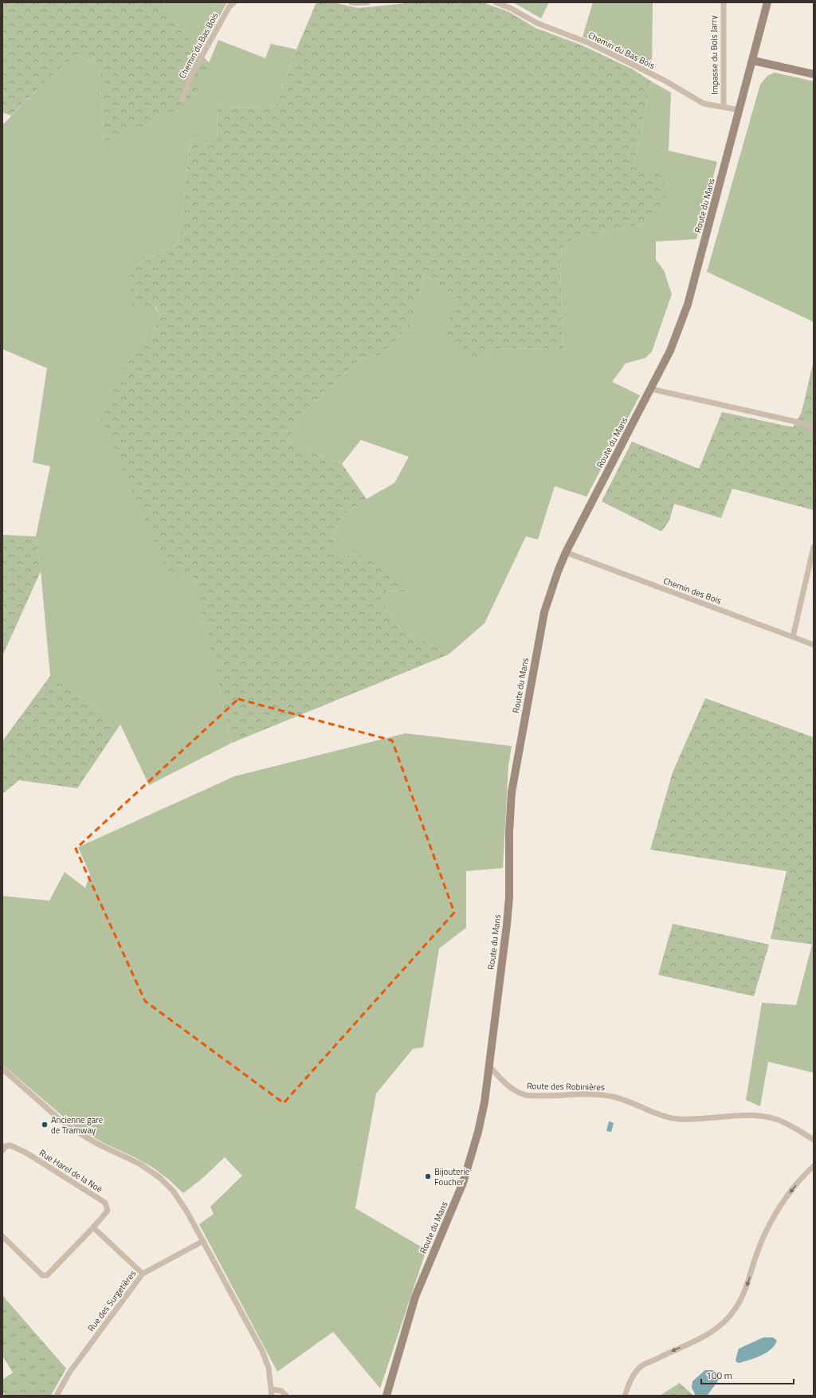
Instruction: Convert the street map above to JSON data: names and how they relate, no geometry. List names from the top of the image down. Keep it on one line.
{"streets":{"street":["Chemin du Bas Bois","Impasse du Bois Jarry","Route du Mans","Chemin des Bois","Route des Robinières","Rue Harel de la Noë","Rue des Surgetières"]},"crossings":[["Chemin du Bas Bois","Impasse du Bois Jarry"],["Chemin du Bas Bois","Route du Mans"],["Route du Mans","Chemin des Bois"],["Route du Mans","Route des Robinières"]],"places":["Ancienne gare de Tramway","Bijouterie Foucher"],"scale_bar":"100 m"}
